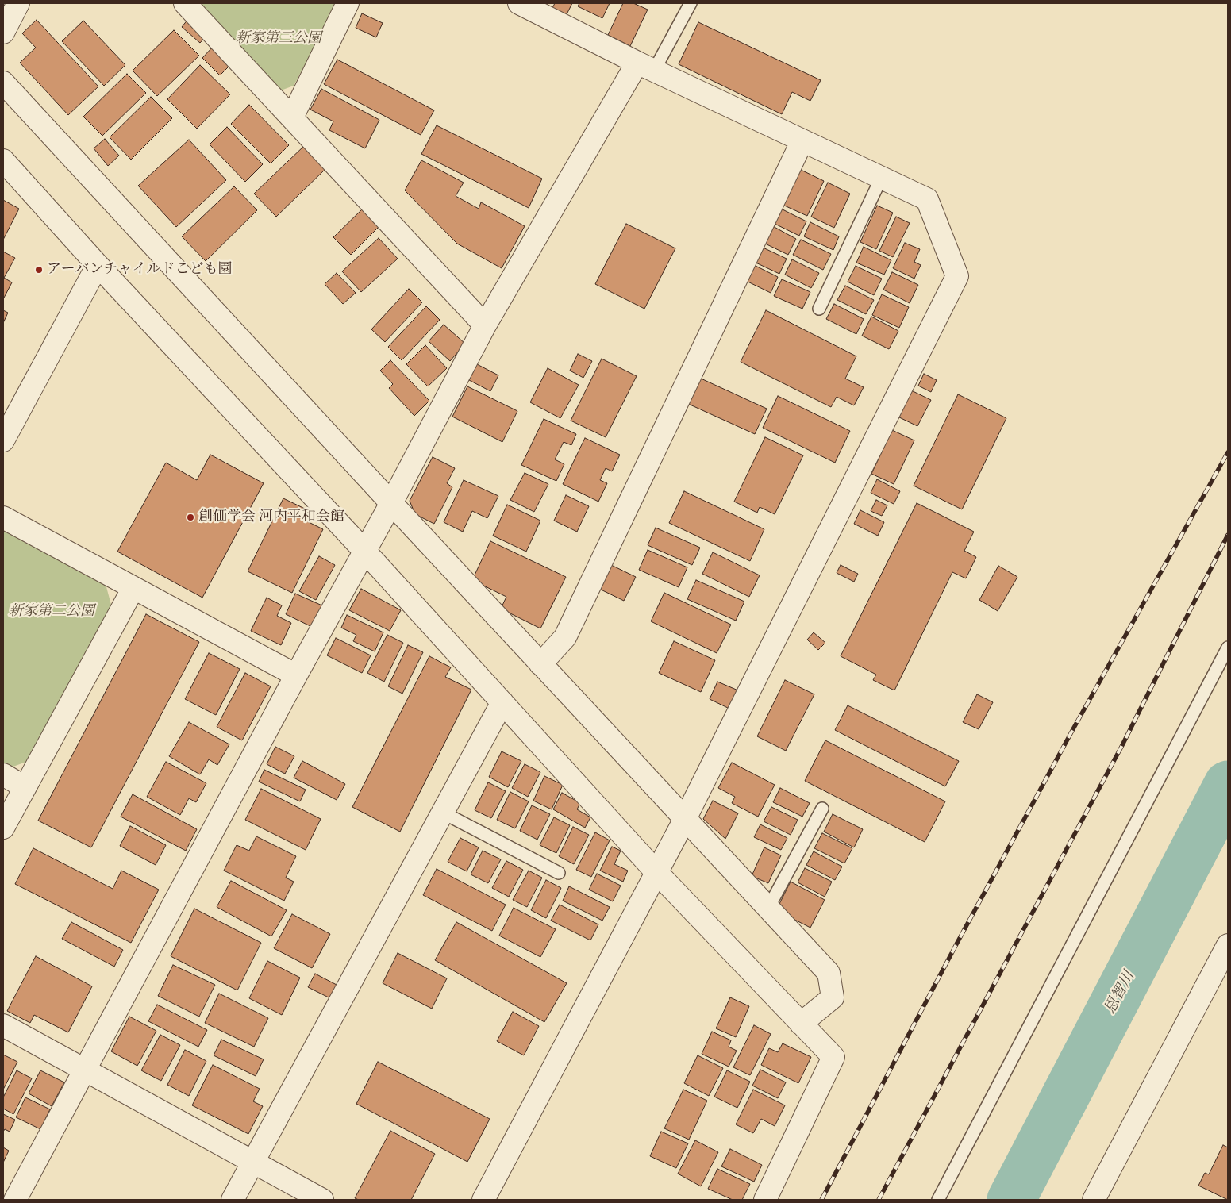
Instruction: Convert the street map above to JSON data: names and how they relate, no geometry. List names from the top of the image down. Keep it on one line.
{"water":["恩智川"],"parks":["新家第三公園","新家第二公園"],"places":["アーバンチャイルドこども園","創価学会 河内平和会館"]}
